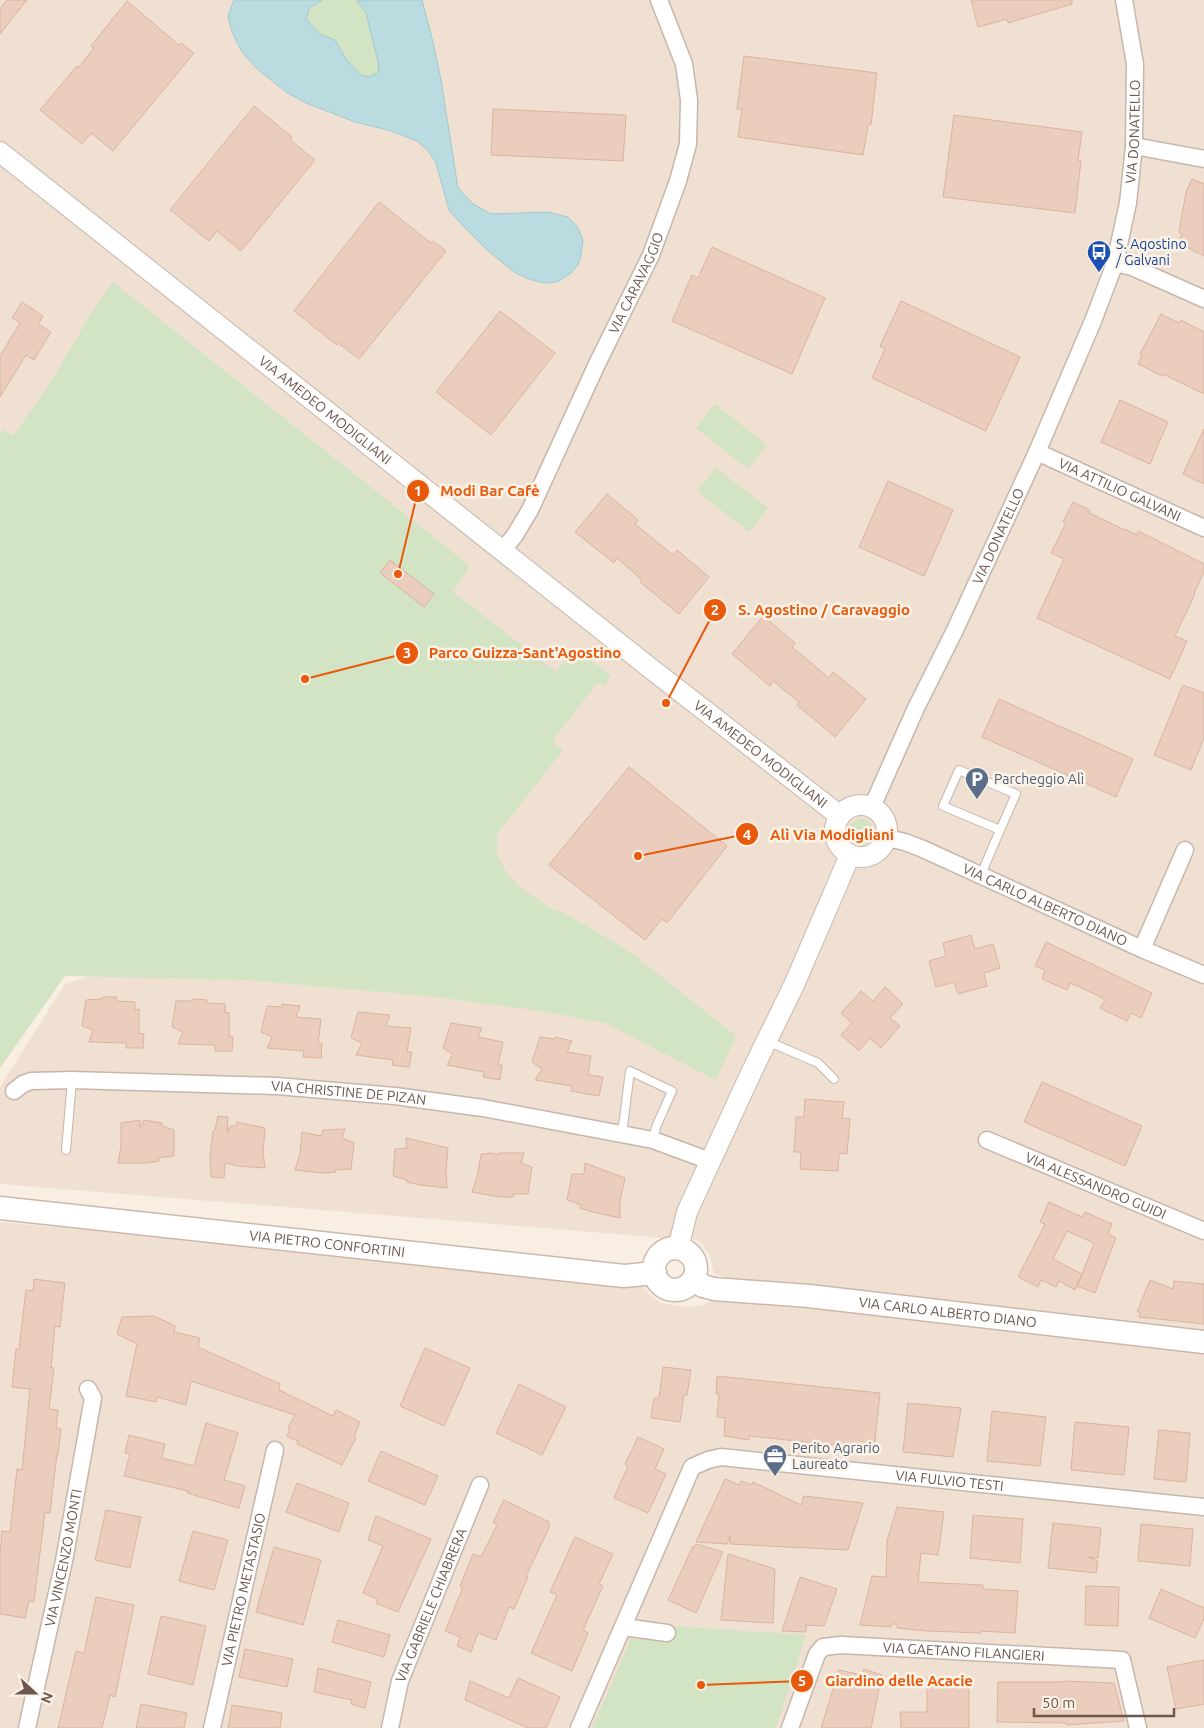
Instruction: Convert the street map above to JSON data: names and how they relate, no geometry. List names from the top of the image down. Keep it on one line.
{"streets":{"main road":["VIA CARLO ALBERTO DIANO","VIA PIETRO CONFORTINI"],"street":["VIA DONATELLO","VIA CARAVAGGIO","VIA AMEDEO MODIGLIANI","VIA ATTILIO GALVANI","VIA CHRISTINE DE PIZAN","VIA ALESSANDRO GUIDI","VIA FULVIO TESTI","VIA VINCENZO MONTI","VIA PIETRO METASTASIO","VIA GABRIELE CHIABRERA","VIA GAETANO FILANGIERI"]},"crossings":[["VIA DONATELLO","VIA AMEDEO MODIGLIANI"],["VIA DONATELLO","VIA ATTILIO GALVANI"],["VIA DONATELLO","VIA CARLO ALBERTO DIANO"],["VIA CARAVAGGIO","VIA AMEDEO MODIGLIANI"],["VIA AMEDEO MODIGLIANI","VIA CARLO ALBERTO DIANO"],["VIA CARLO ALBERTO DIANO","VIA PIETRO CONFORTINI"]],"places":{"bus stop":["S. Agostino / Galvani"],"other":["Modi Bar Cafè","Parco Guizza-Sant'Agostino","S. Agostino / Caravaggio","Alì Via Modigliani","Giardino delle Acacie"],"parking":["Parcheggio Alì"],"office":["Perito Agrario Laureato"]},"scale_bar":"50 m","north":"right"}
